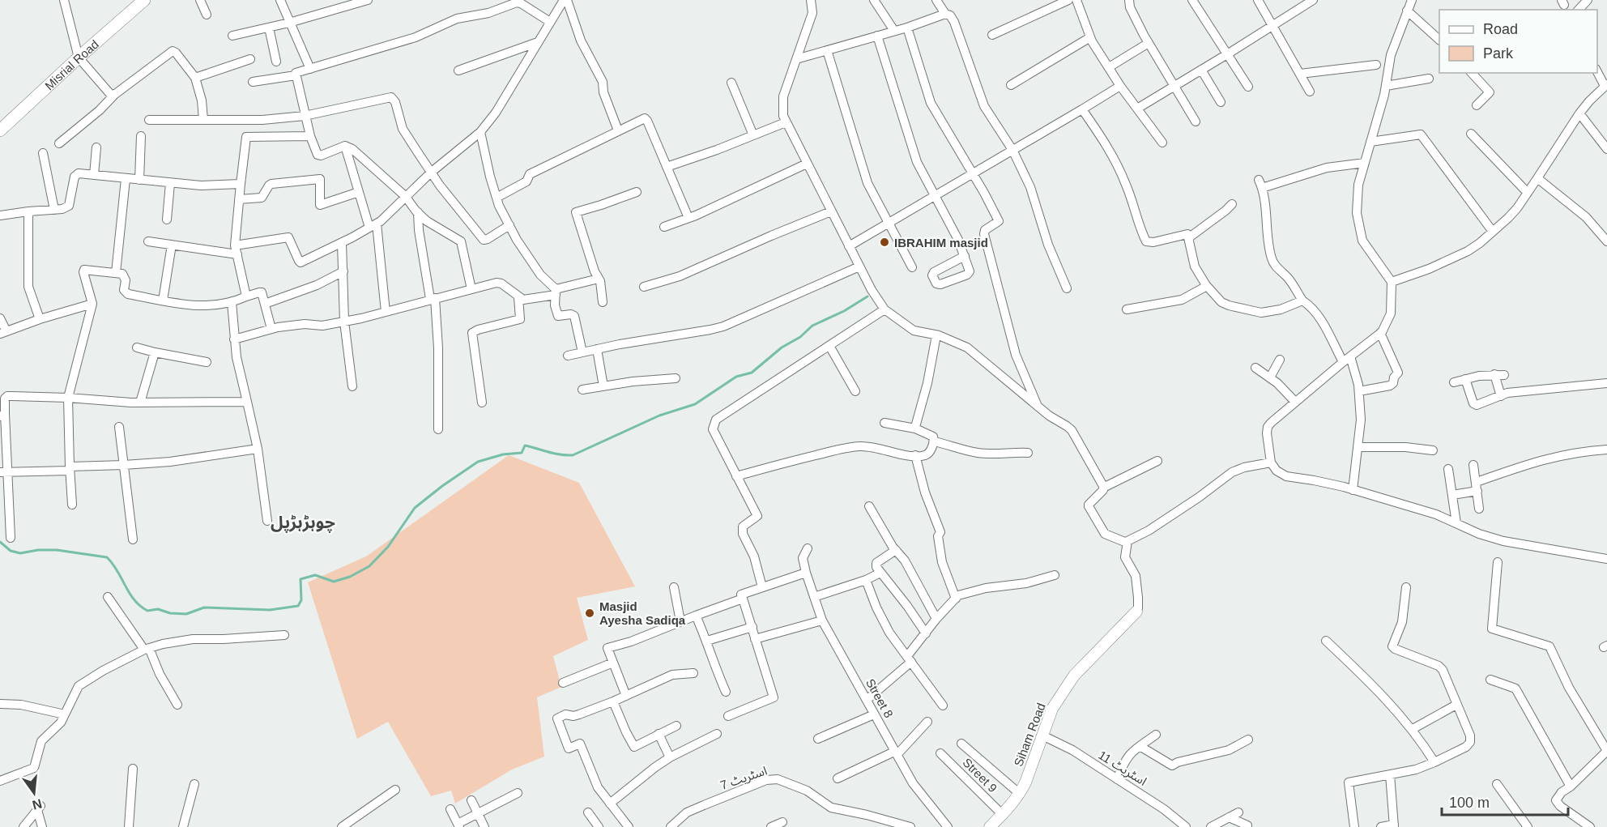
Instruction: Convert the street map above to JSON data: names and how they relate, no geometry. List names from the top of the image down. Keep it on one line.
{"streets":{"main road":["Misrial Road"],"street":["Street 8","Siham Road","اسٹریٹ 11","Street 9","اسٹریٹ 7"]},"crossings":[["Siham Road","اسٹریٹ 11"],["Siham Road","Street 9"]],"districts":["چوہڑہڑپل"],"places":["IBRAHIM masjid","Masjid Ayesha Sadiqa"],"legend":["Road","Park"],"scale_bar":"100 m","north":"bottom"}
